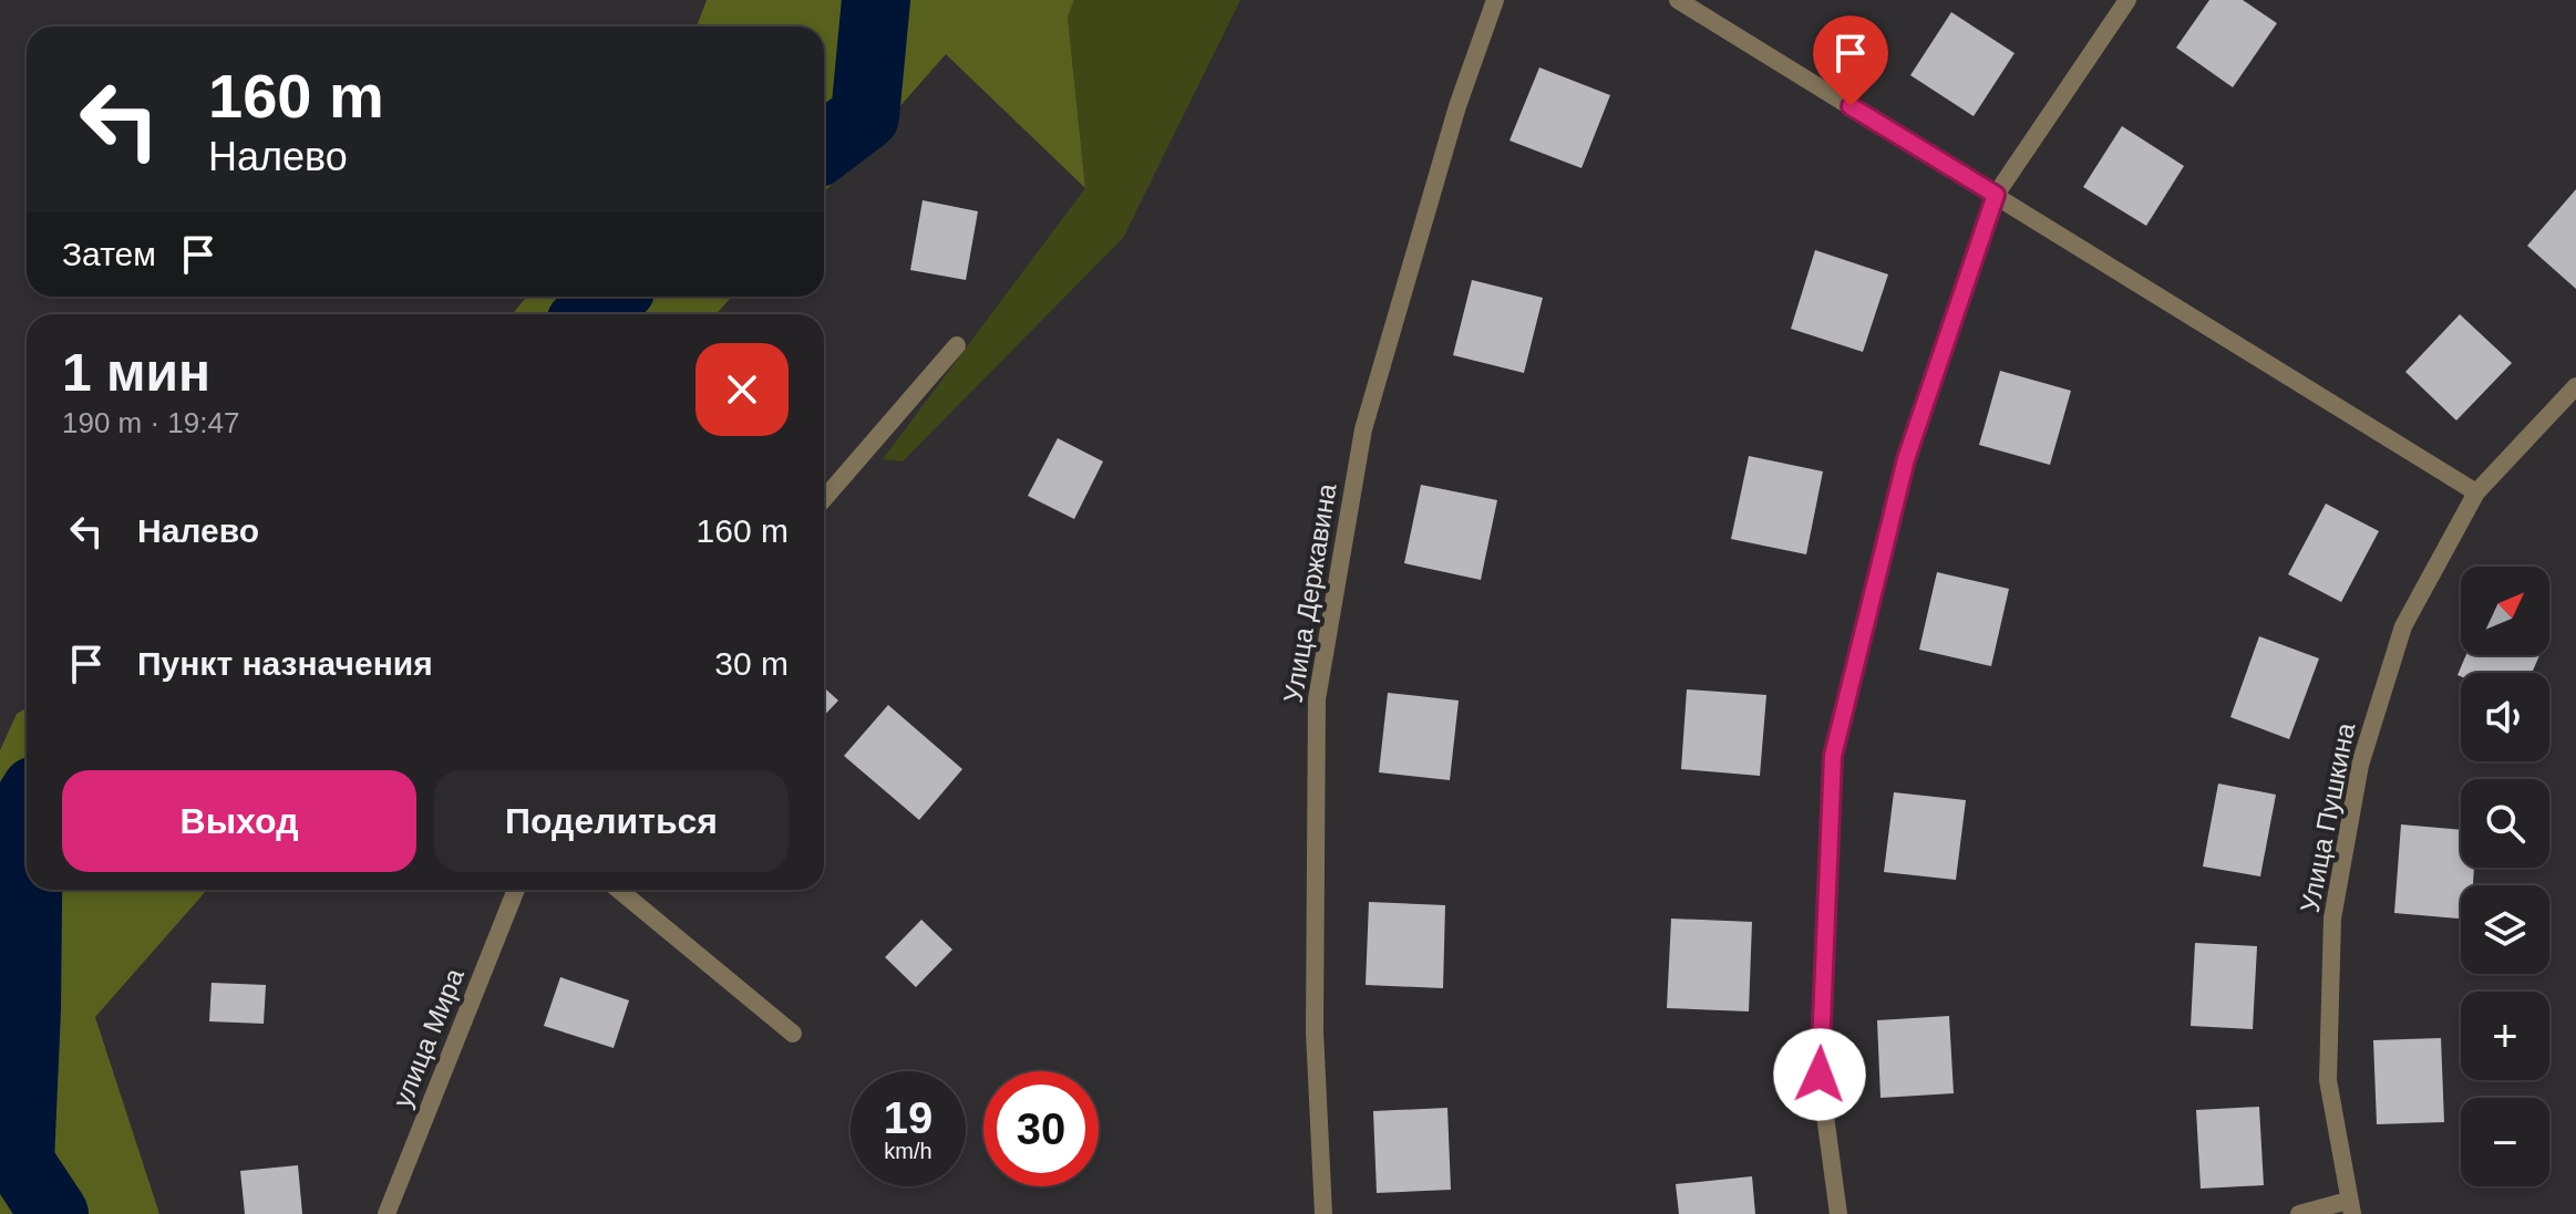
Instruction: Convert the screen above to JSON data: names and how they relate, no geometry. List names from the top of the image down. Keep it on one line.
{"streets":{"street":["Улица Державина","Улица Пушкина","улица Мира"]},"north":"top right","page":{"turn":["160 m","Налево"],"then":"Затем","heading":["1 мин","190 m · 19:47"],"list":[{"name":"Налево","value":"160 m"},{"name":"Пункт назначения","value":"30 m"}],"map_buttons":["+","−"],"buttons":["Выход","Поделиться"],"speed":"19 km/h","limit":"30"}}
